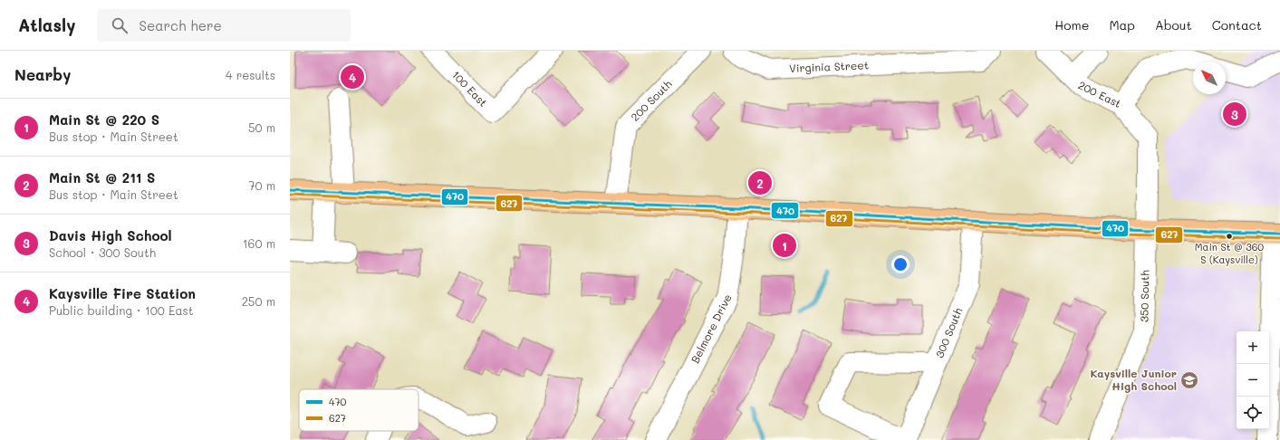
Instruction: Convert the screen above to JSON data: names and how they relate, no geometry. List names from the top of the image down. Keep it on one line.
{"streets":{"street":["Virginia Street","100 East","200 East","200 South","350 South","Belmore Drive","300 South"]},"crossings":[["200 East","350 South"]],"places":{"other":["Main St @ 360 S (Kaysville)"],"school or university":["Kaysville Junior High School"]},"lines":["transit line 470","transit line 627"],"legend":["470","627"],"north":"top left","page":{"header":"Atlasly","search":"Search here","nav":["Home","Map","About","Contact"],"heading":["Nearby","4 results"],"pins":["4","3","2","1"],"list":[{"mark":"1","name":"Main St @ 220 S","note":"Bus stop · Main Street","value":"50 m"},{"mark":"2","name":"Main St @ 211 S","note":"Bus stop · Main Street","value":"70 m"},{"mark":"3","name":"Davis High School","note":"School · 300 South","value":"160 m"},{"mark":"4","name":"Kaysville Fire Station","note":"Public building · 100 East","value":"250 m"}],"map_buttons":["+","−"]}}
